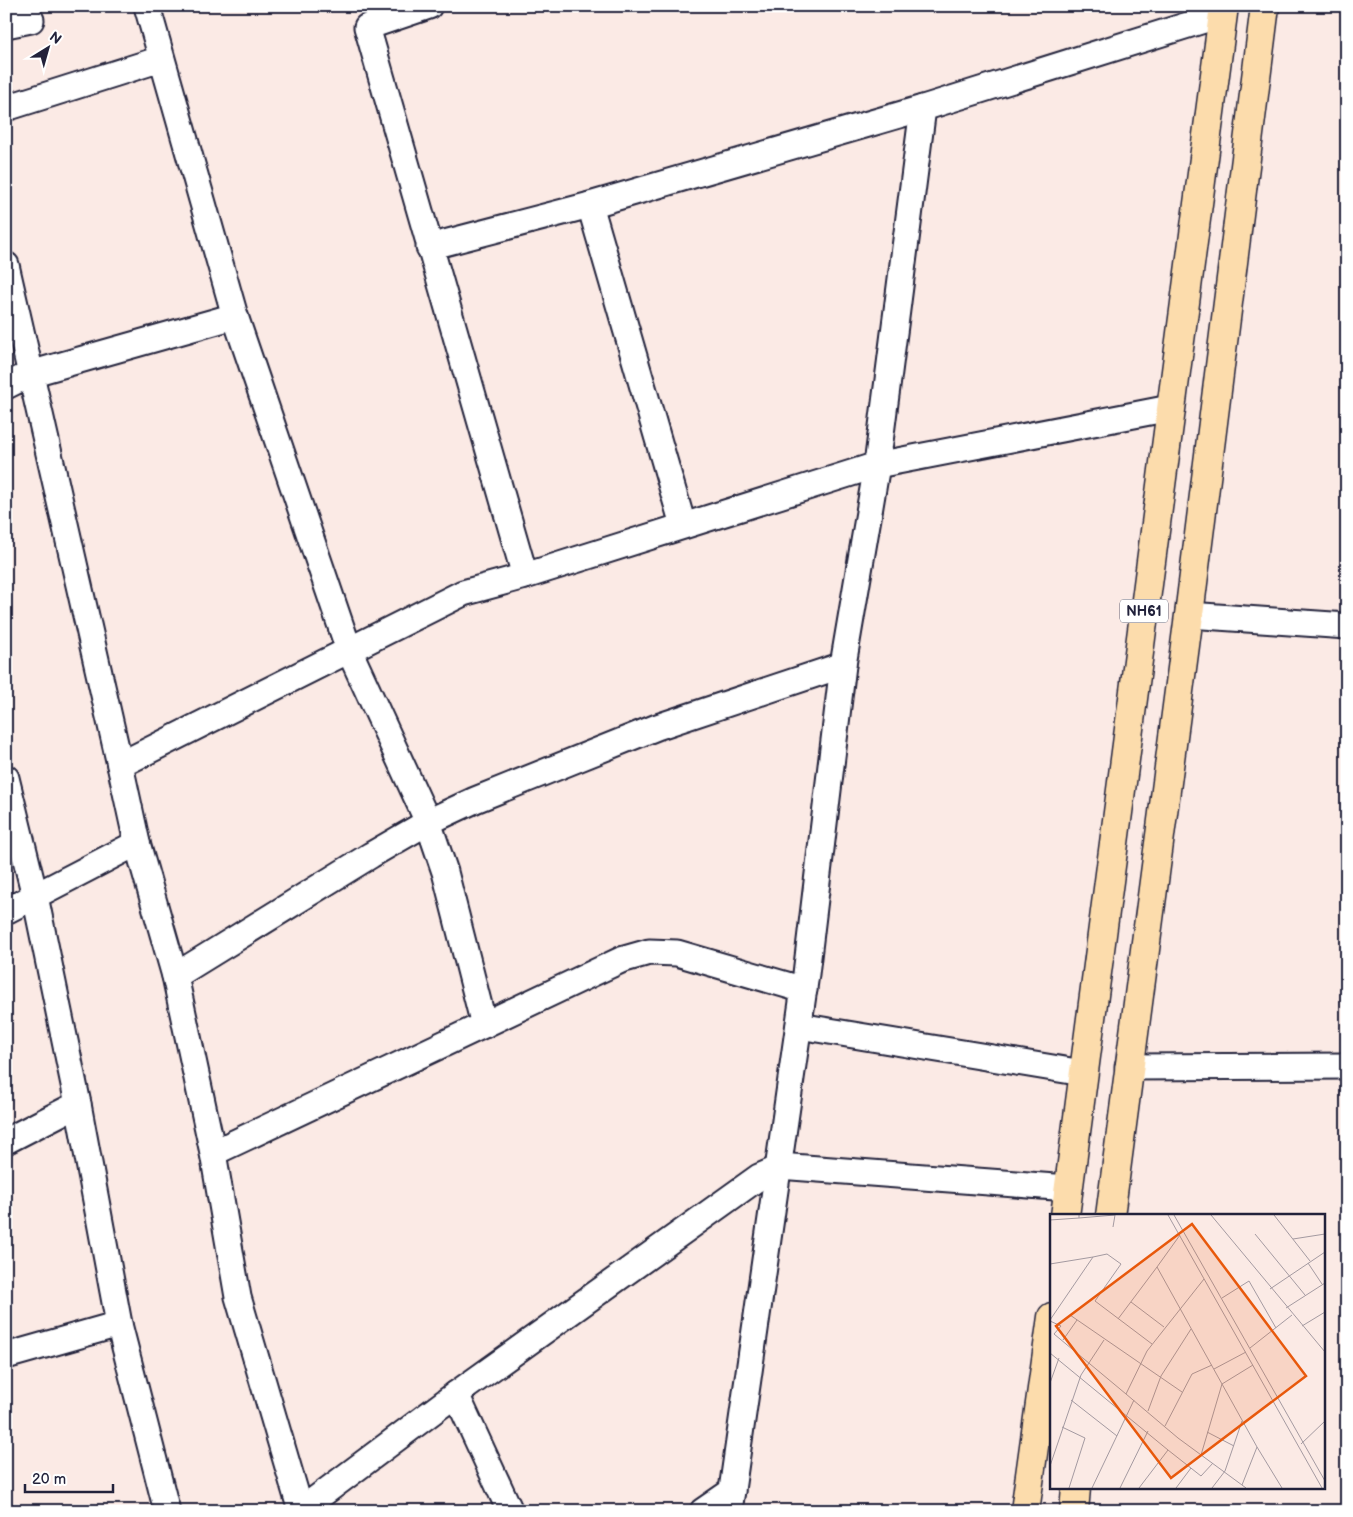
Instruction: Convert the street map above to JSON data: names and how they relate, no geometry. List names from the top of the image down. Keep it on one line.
{"streets":{"highway":["NH61"]},"scale_bar":"20 m","north":"top right"}
